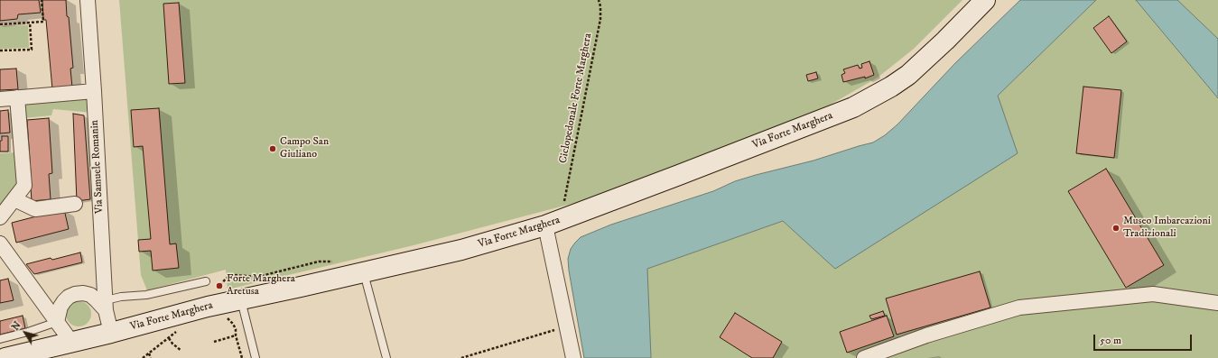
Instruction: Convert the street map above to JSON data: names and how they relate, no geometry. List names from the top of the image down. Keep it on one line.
{"streets":{"street":["Via Forte Marghera","Via Samuele Romanin"],"path":["Ciclopedonale Forte Marghera"]},"crossings":[["Via Forte Marghera","Via Samuele Romanin"]],"places":["Campo San Giuliano","Museo Imbarcazioni Tradizionali","Forte Marghera Aretusa"],"scale_bar":"50 m","north":"top left"}
